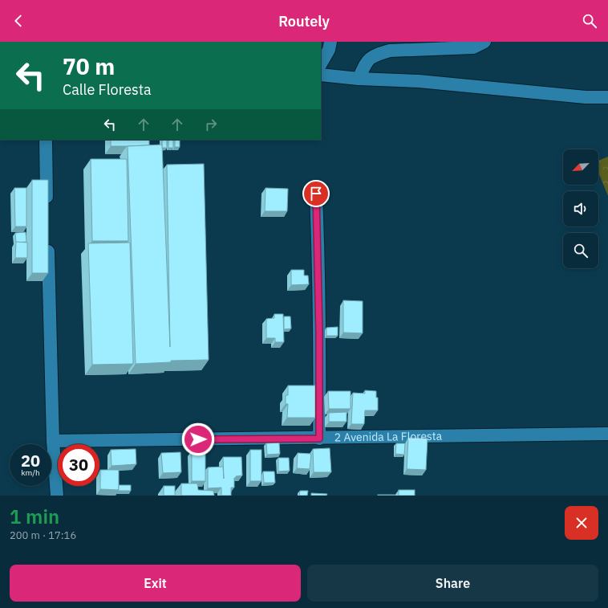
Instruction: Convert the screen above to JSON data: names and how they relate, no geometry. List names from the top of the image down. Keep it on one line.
{"streets":{"street":["2 Avenida La Floresta"]},"north":"bottom left","page":{"header":"Routely","turn":["70 m","Calle Floresta"],"speed":"20 km/h","limit":"30","heading":["1 min","200 m · 17:16"],"buttons":["Exit","Share"]}}
